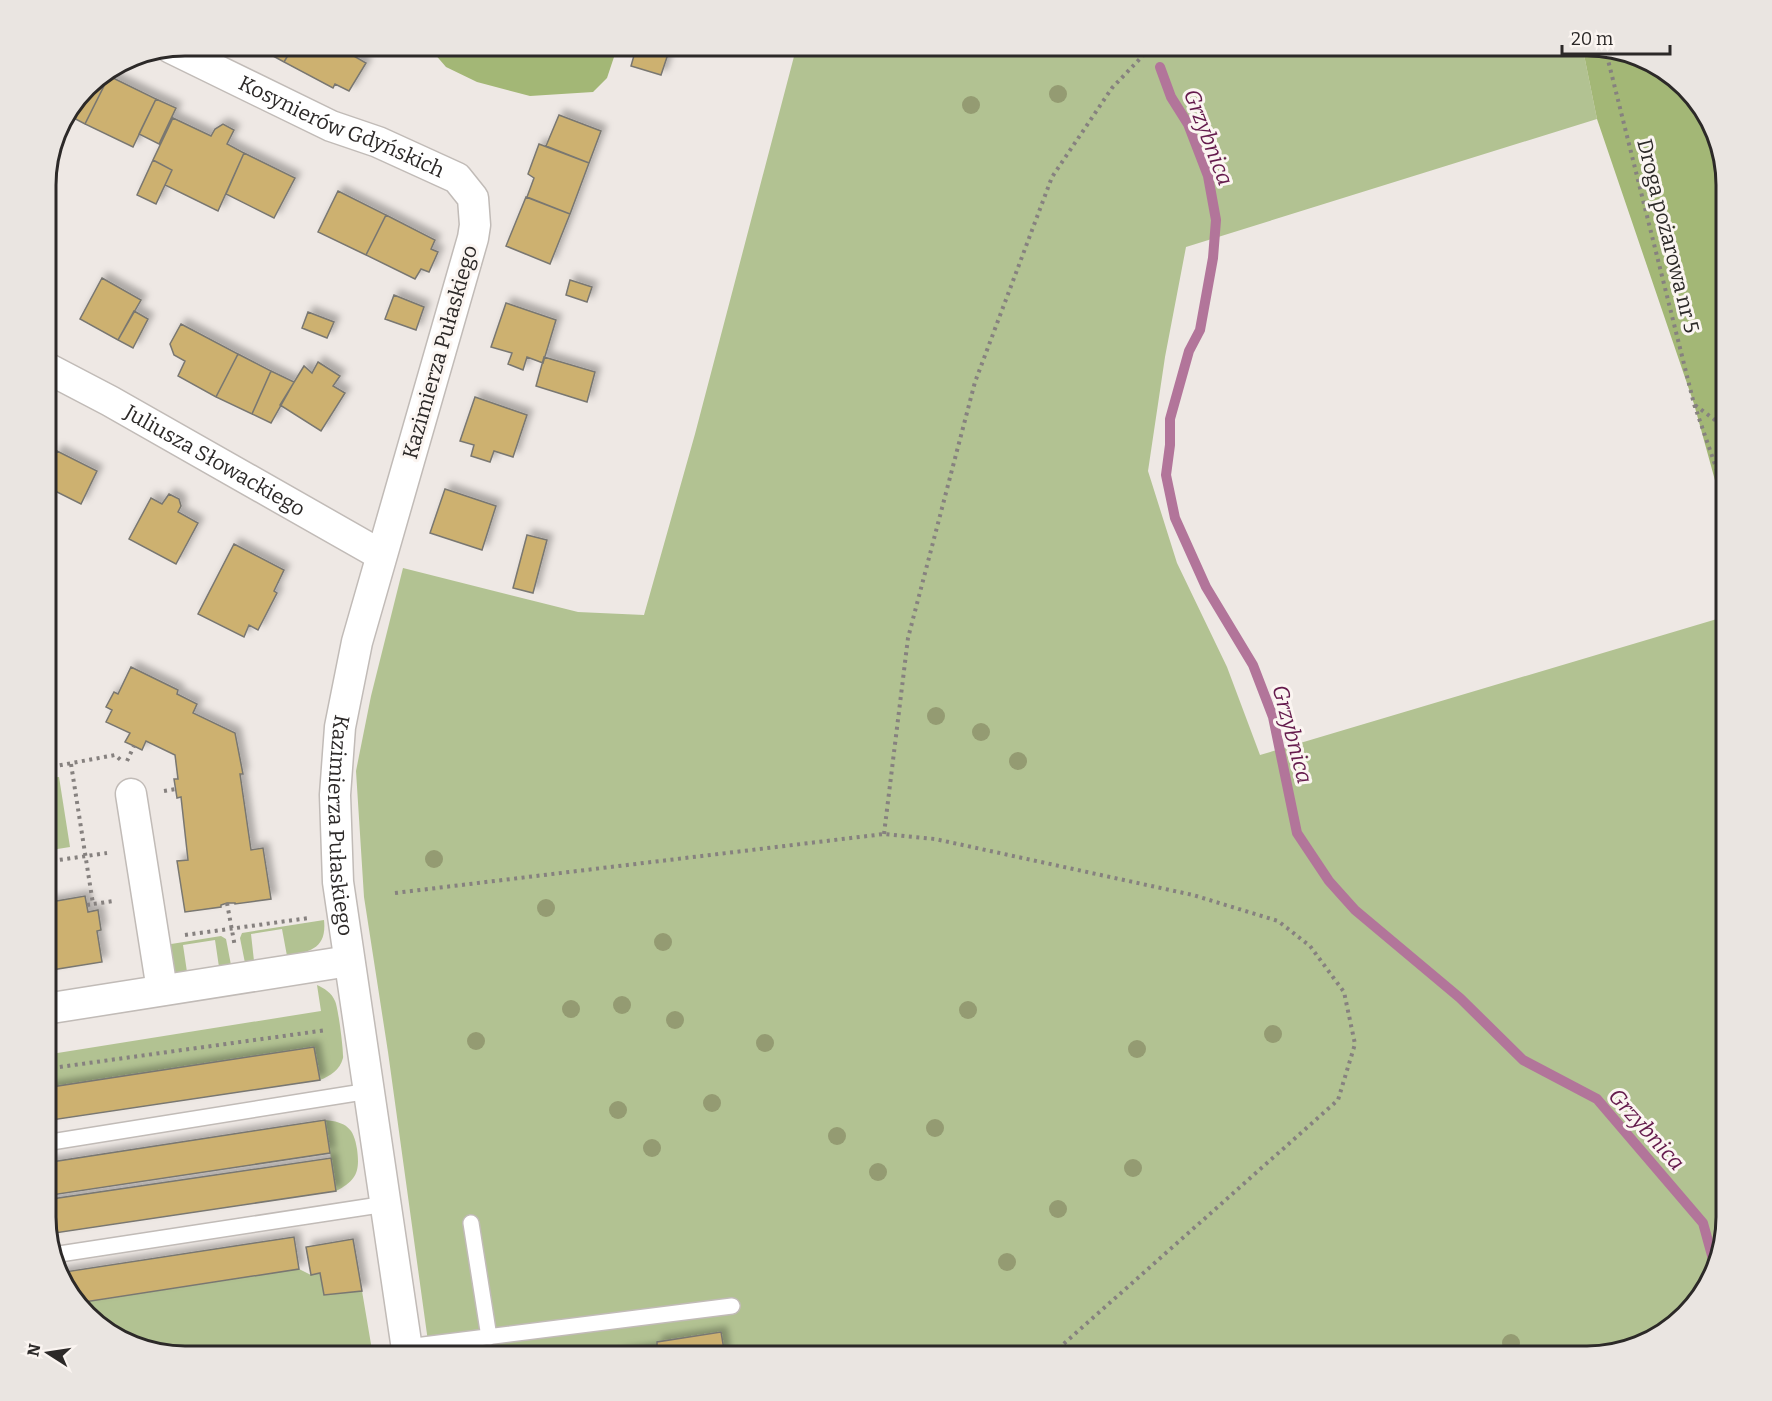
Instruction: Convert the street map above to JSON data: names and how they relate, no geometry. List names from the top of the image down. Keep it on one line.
{"streets":{"street":["Kosynierów Gdyńskich","Kazimierza Pułaskiego","Juliusza Słowackiego"],"path":["Droga pożarowa nr 5"]},"crossings":[["Kosynierów Gdyńskich","Kazimierza Pułaskiego"],["Kazimierza Pułaskiego","Juliusza Słowackiego"]],"water":["Grzybnica"],"scale_bar":"20 m","north":"left"}
